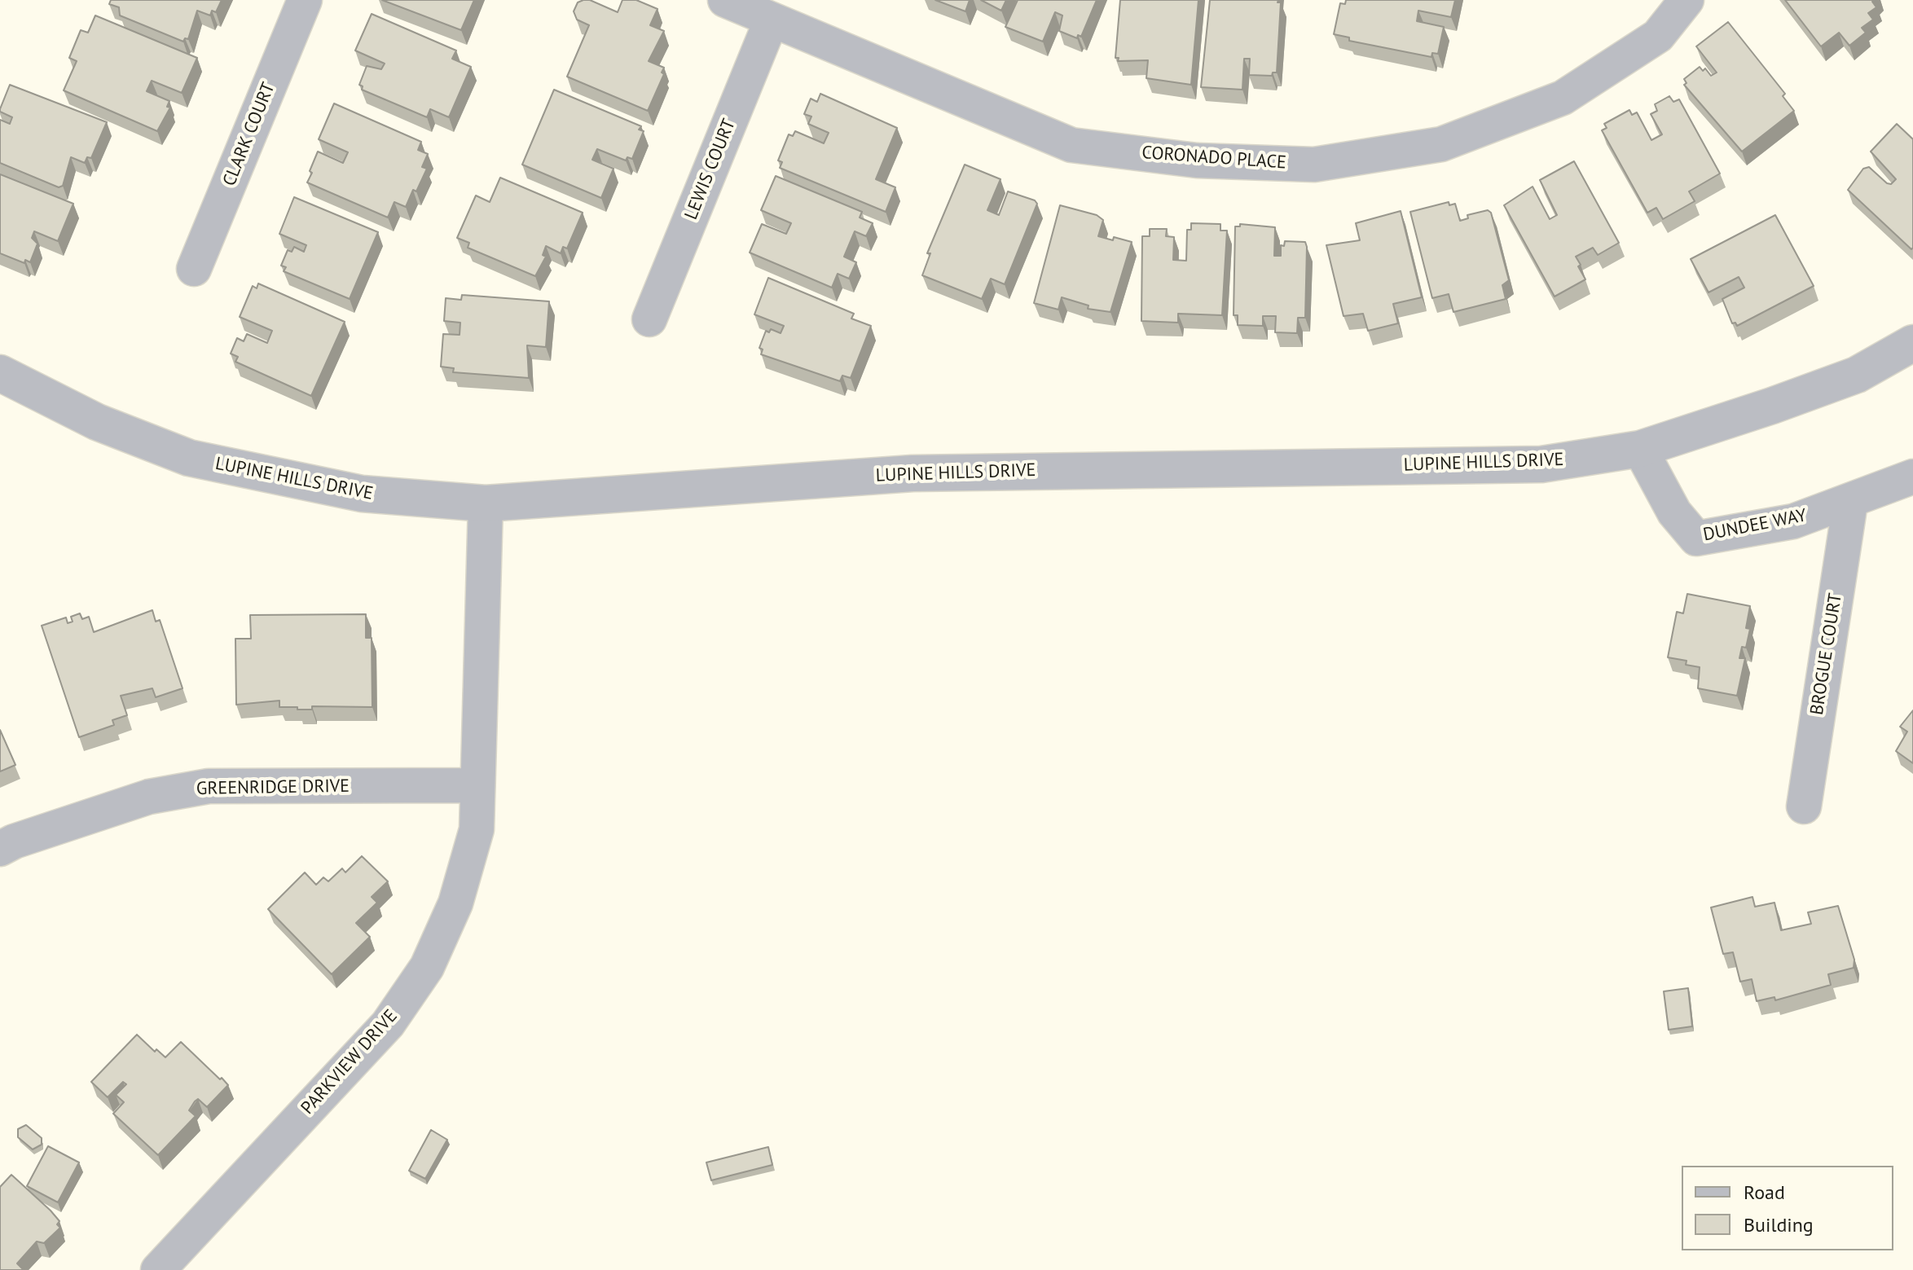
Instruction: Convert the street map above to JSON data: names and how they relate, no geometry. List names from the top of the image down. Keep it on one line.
{"streets":{"street":["CLARK COURT","CORONADO PLACE","LEWIS COURT","LUPINE HILLS DRIVE","DUNDEE WAY","BROGUE COURT","GREENRIDGE DRIVE","PARKVIEW DRIVE"]},"crossings":[["CORONADO PLACE","LEWIS COURT"],["LUPINE HILLS DRIVE","DUNDEE WAY"],["LUPINE HILLS DRIVE","PARKVIEW DRIVE"],["DUNDEE WAY","BROGUE COURT"],["GREENRIDGE DRIVE","PARKVIEW DRIVE"]],"legend":["Road","Building"]}
